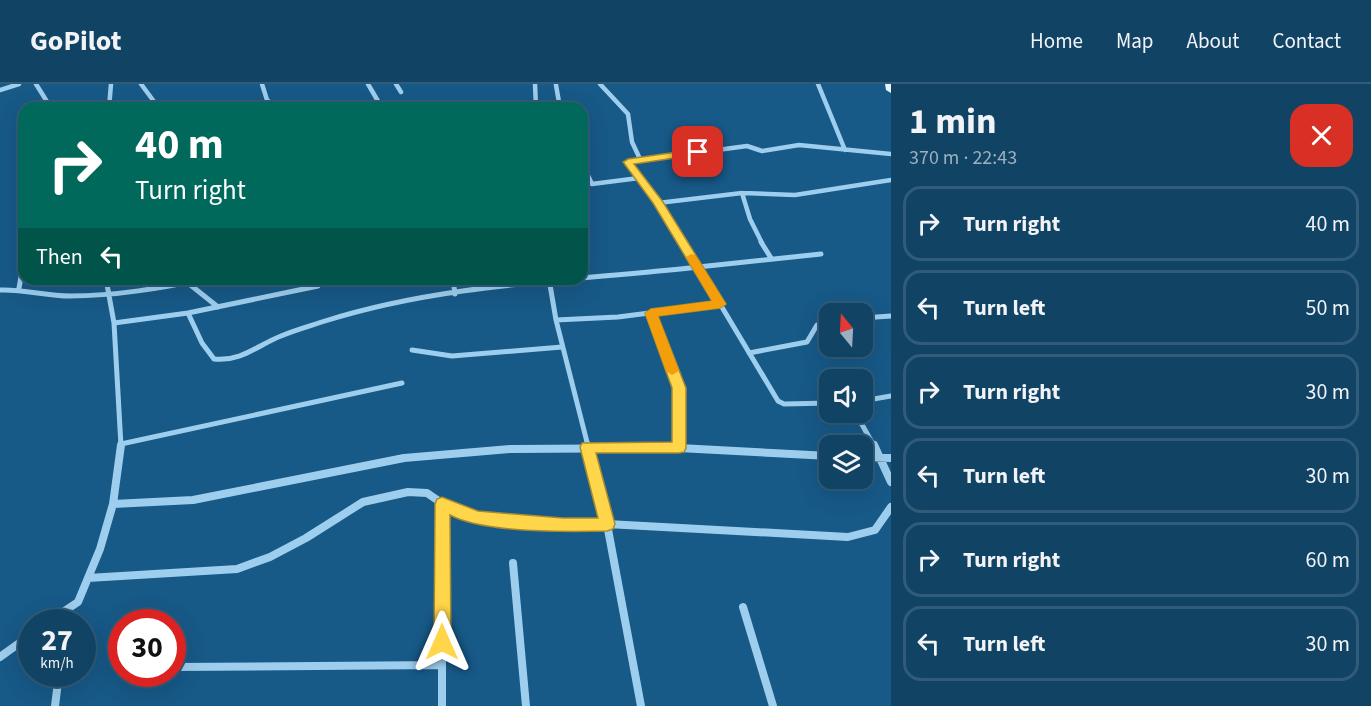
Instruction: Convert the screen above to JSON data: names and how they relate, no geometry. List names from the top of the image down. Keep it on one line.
{"north":"top","page":{"header":"GoPilot","nav":["Home","Map","About","Contact"],"heading":["1 min","370 m · 22:43"],"turn":["40 m","Turn right"],"list":[{"name":"Turn right","value":"40 m"},{"name":"Turn left","value":"50 m"},{"name":"Turn right","value":"30 m"},{"name":"Turn left","value":"30 m"},{"name":"Turn right","value":"60 m"},{"name":"Turn left","value":"30 m"}],"then":"Then","speed":"27 km/h","limit":"30"}}
